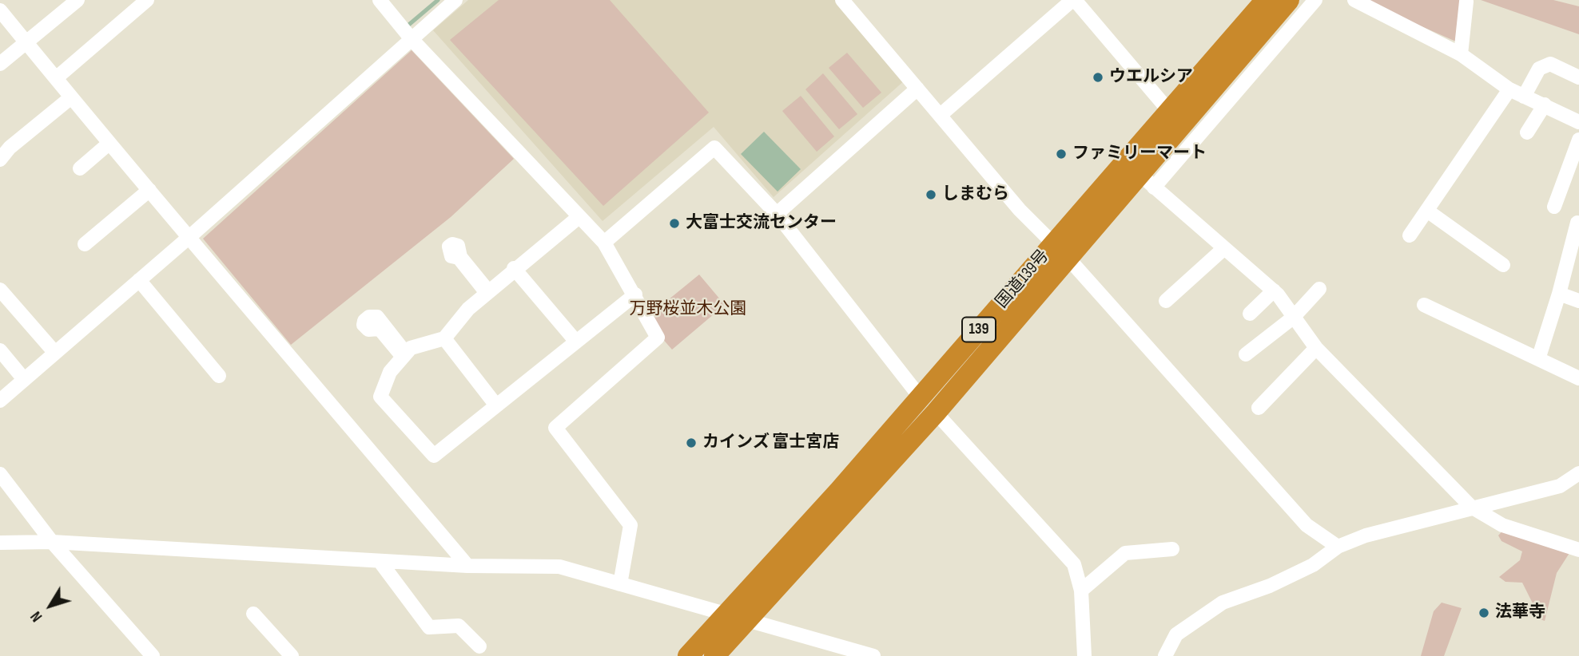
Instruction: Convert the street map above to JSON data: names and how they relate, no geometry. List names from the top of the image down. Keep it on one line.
{"streets":{"highway":["国道139号","139"]},"parks":["万野桜並木公園"],"places":["ウエルシア","ファミリーマート","しまむら","大富士交流センター","カインズ 富士宮店","法華寺"],"north":"bottom left"}
